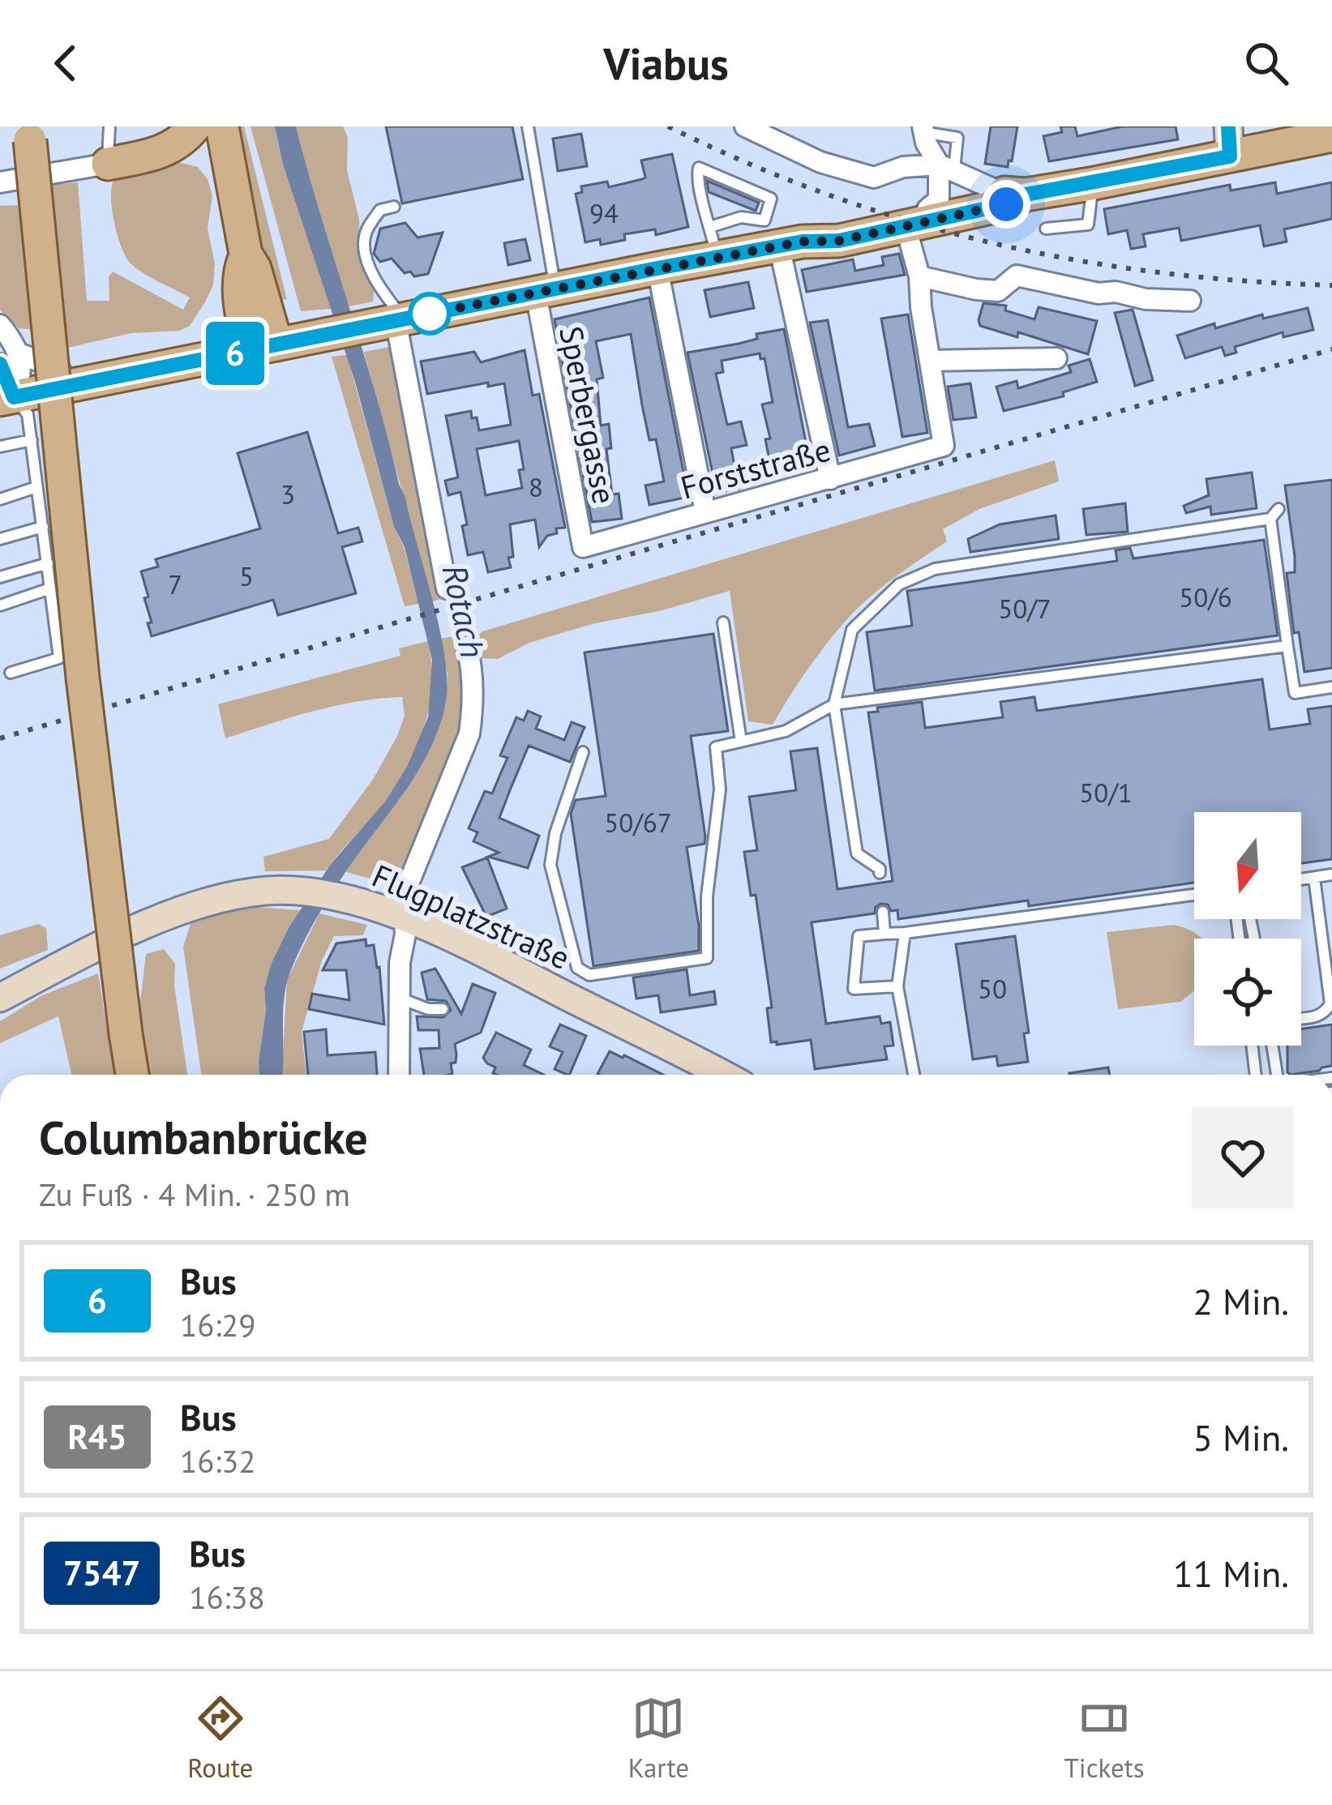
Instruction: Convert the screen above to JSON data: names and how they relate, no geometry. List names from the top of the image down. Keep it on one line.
{"streets":{"street":["Sperbergasse","Forststraße","Flugplatzstraße"]},"crossings":[["Sperbergasse","Forststraße"]],"water":["Rotach"],"lines":["bus line 6"],"house_numbers":["94","8","3","5","7","50/6","50/7","50/1","50/67","50"],"north":"bottom","page":{"header":"Viabus","on_map":"6","heading":["Columbanbrücke","Zu Fuß · 4 Min. · 250 m"],"list":[{"mark":"6","name":"Bus","note":"16:29","value":"2 Min."},{"mark":"R45","name":"Bus","note":"16:32","value":"5 Min."},{"mark":"7547","name":"Bus","note":"16:38","value":"11 Min."}],"tabs":["Route","Karte","Tickets"]}}
